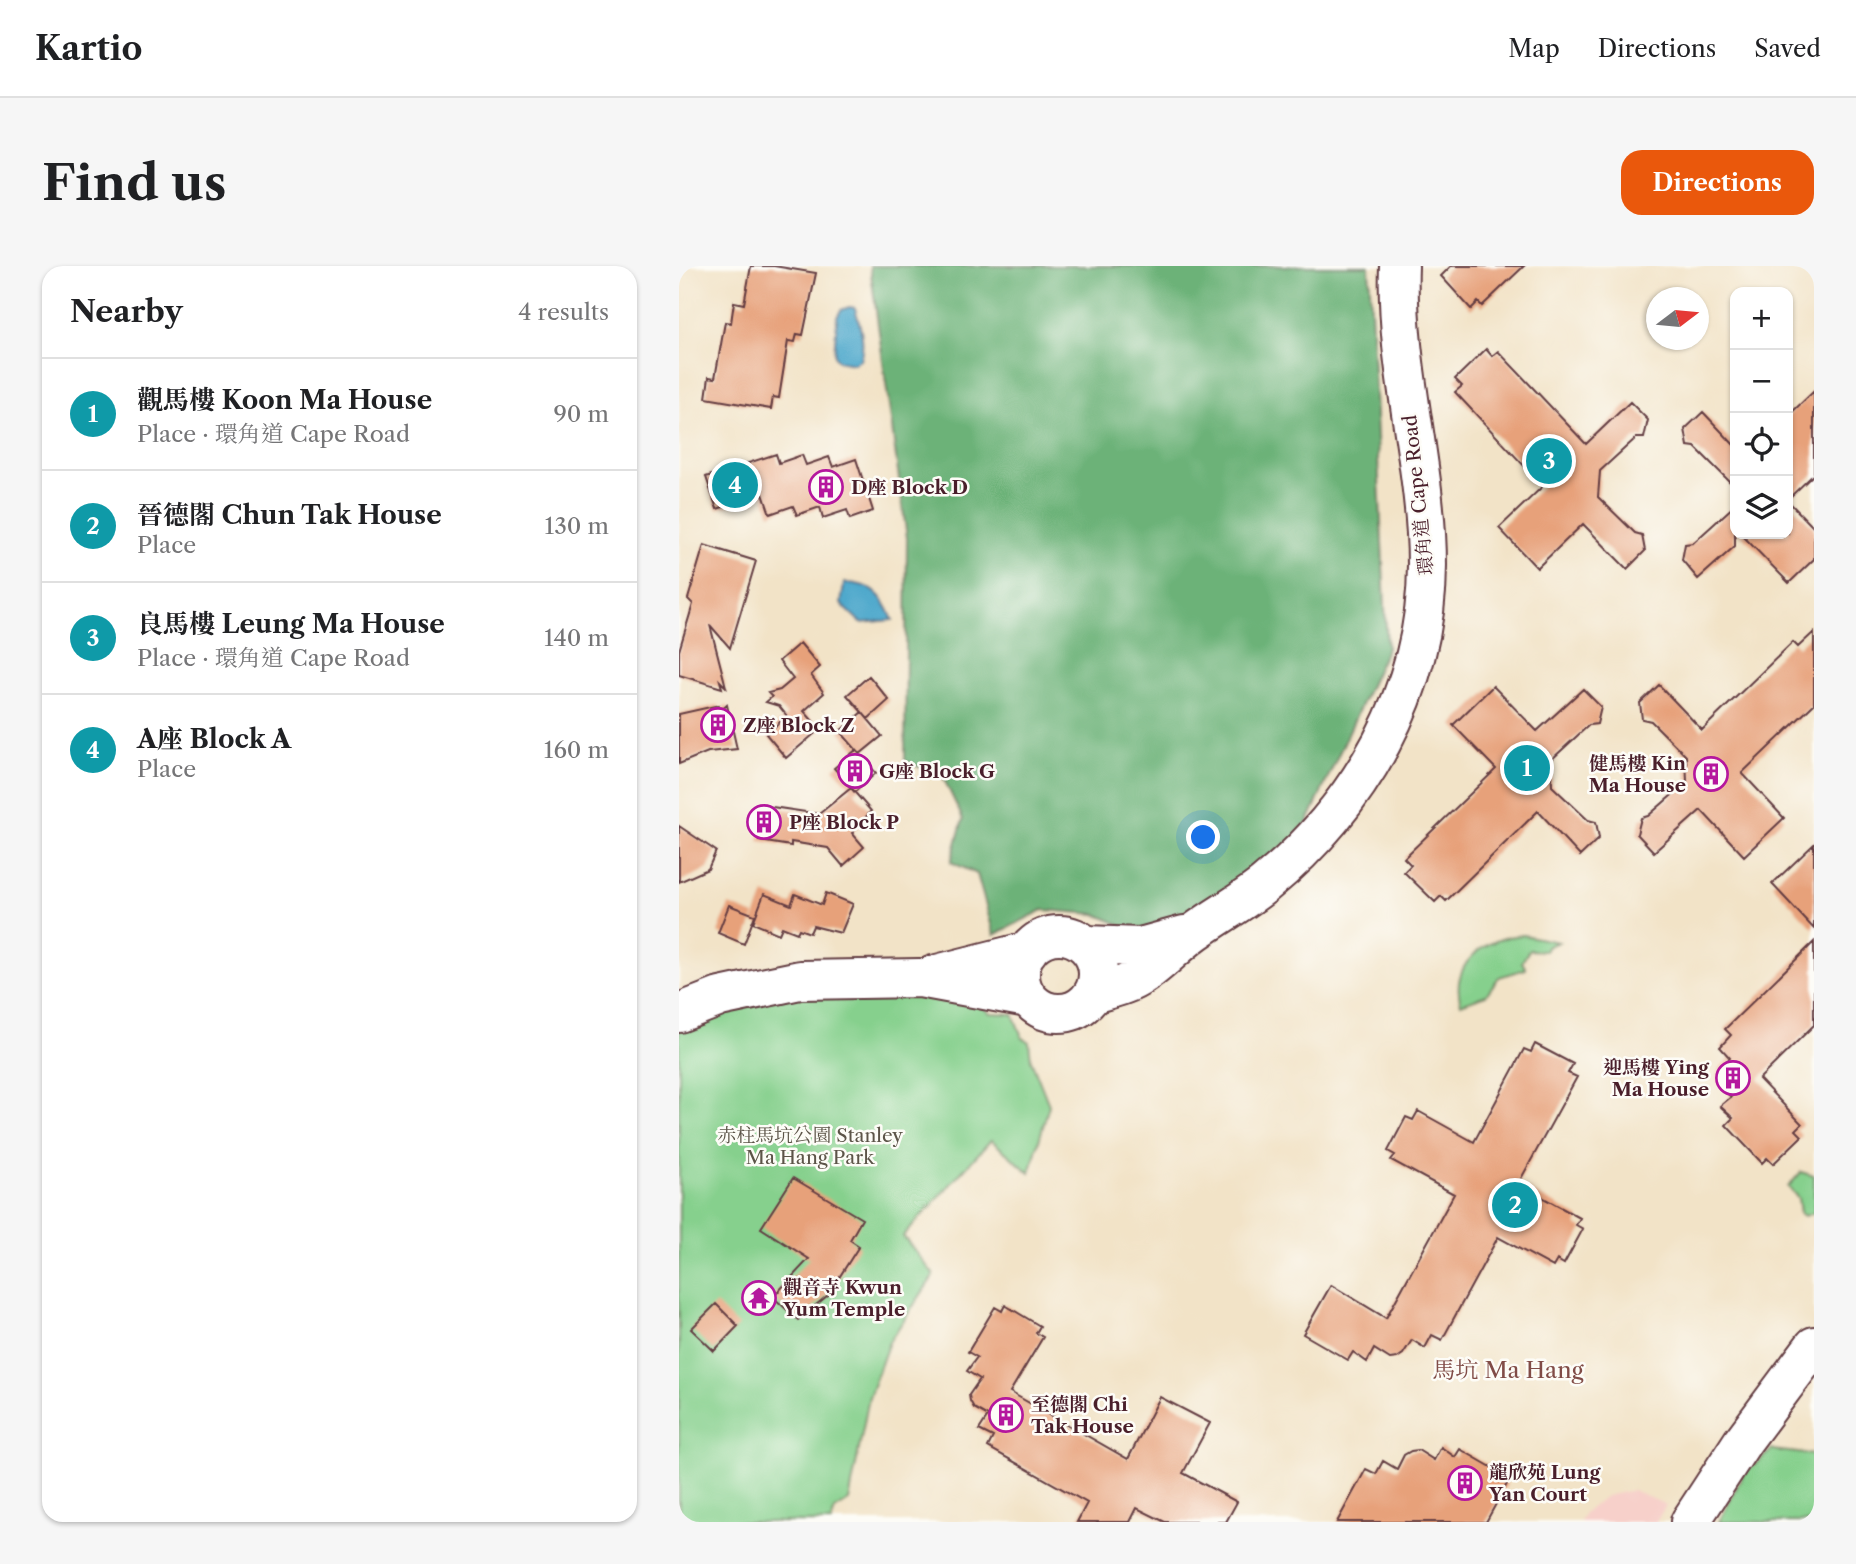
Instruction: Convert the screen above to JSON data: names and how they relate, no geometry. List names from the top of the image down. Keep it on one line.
{"streets":{"street":["環角道 Cape Road"]},"districts":["馬坑 Ma Hang"],"parks":["赤柱馬坑公園 Stanley Ma Hang Park"],"places":{"building":["D座 Block D","Z座 Block Z","G座 Block G","健馬樓 Kin Ma House","P座 Block P","迎馬樓 Ying Ma House","至德閣 Chi Tak House","龍欣苑 Lung Yan Court"],"temple":["觀音寺 Kwun Yum Temple"]},"north":"right","page":{"header":"Kartio","nav":["Map","Directions","Saved"],"buttons":"Directions","title":"Find us","heading":["Nearby","4 results"],"map_buttons":["+","−"],"list":[{"mark":"1","name":"觀馬樓 Koon Ma House","note":"Place · 環角道 Cape Road","value":"90 m"},{"mark":"2","name":"晉德閣 Chun Tak House","note":"Place","value":"130 m"},{"mark":"3","name":"良馬樓 Leung Ma House","note":"Place · 環角道 Cape Road","value":"140 m"},{"mark":"4","name":"A座 Block A","note":"Place","value":"160 m"}],"pins":["3","4","1","2"]}}
